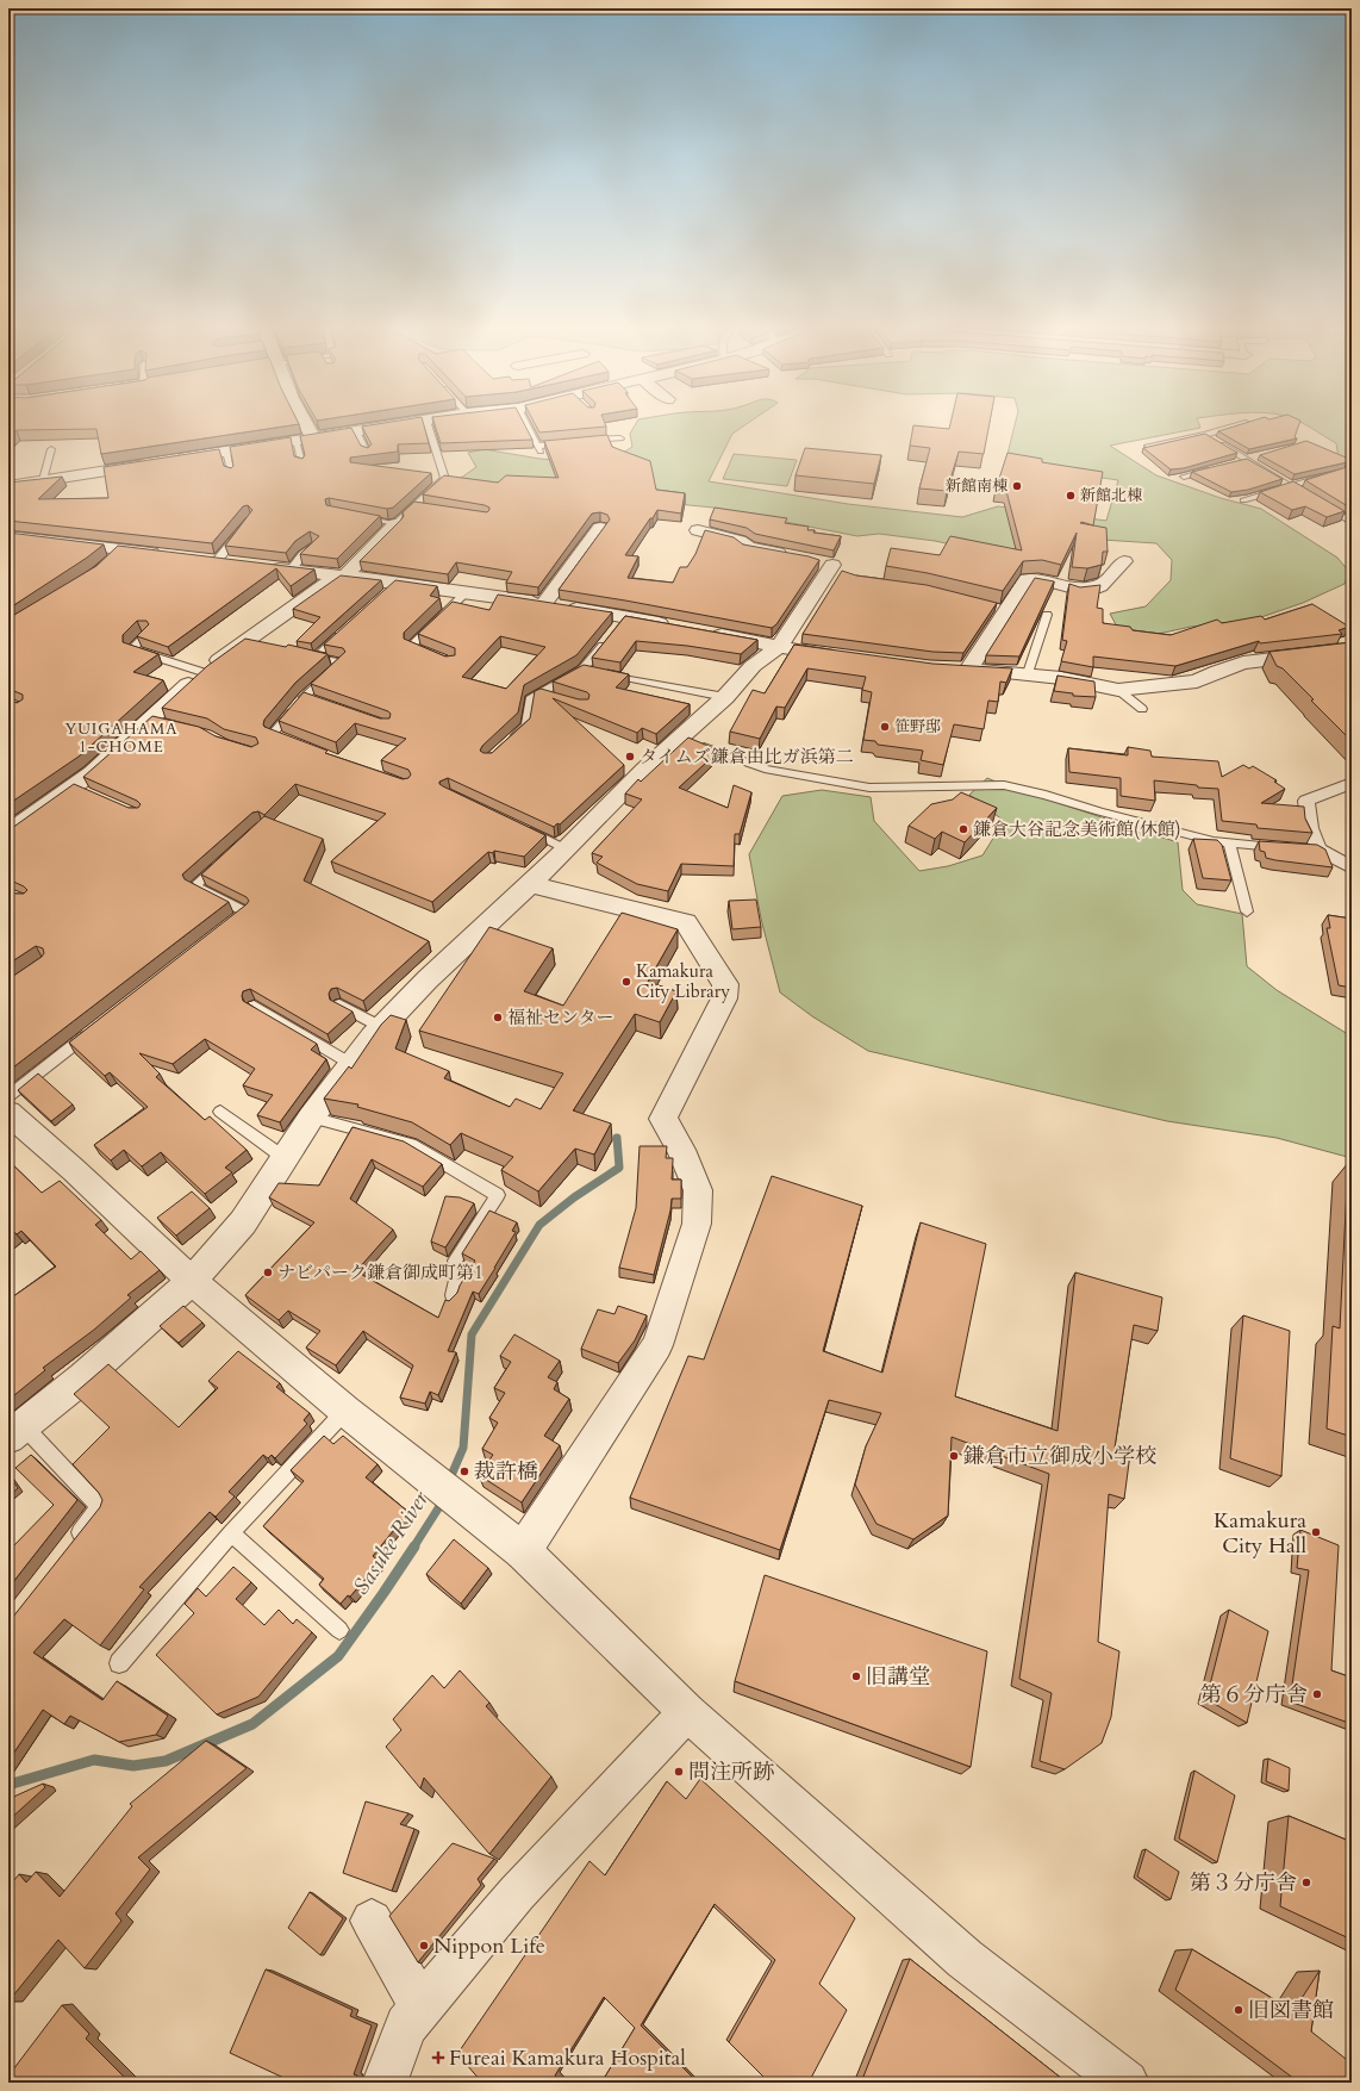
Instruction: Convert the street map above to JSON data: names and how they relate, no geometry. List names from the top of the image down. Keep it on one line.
{"districts":["YUIGAHAMA 1-CHOME"],"water":["Sasuke River"],"places":{"other":["新館南棟","新館北棟","笹野邸","タイムズ鎌倉由比ガ浜第二","鎌倉大谷記念美術館(休館)","Kamakura City Library","福祉センター","ナビパーク鎌倉御成町第1","鎌倉市立御成小学校","裁許橋","Kamakura City Hall","旧講堂","第６分庁舎","問注所跡","第３分庁舎","Nippon Life","旧図書館"],"health":["Fureai Kamakura Hospital"]}}
